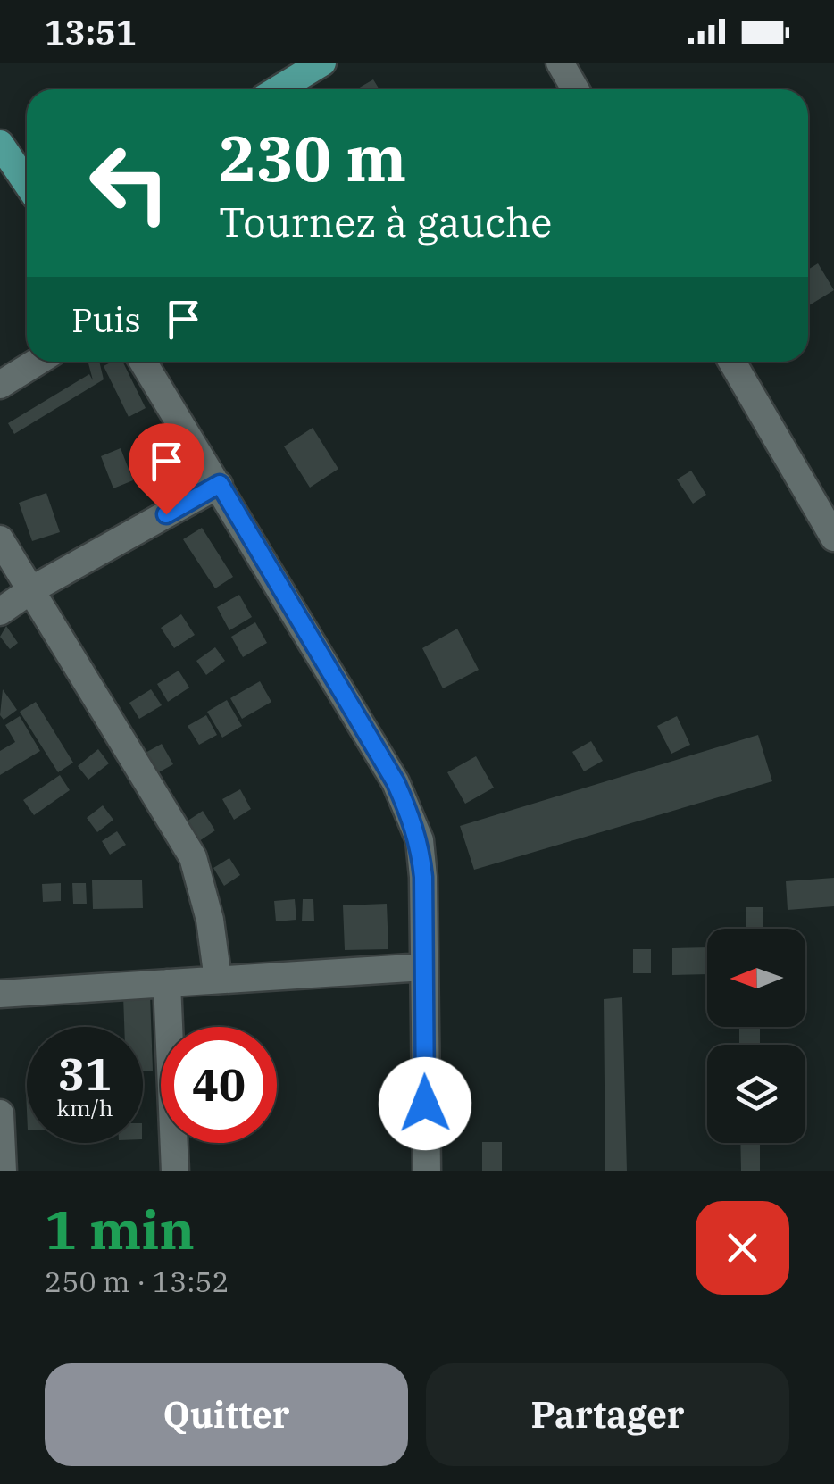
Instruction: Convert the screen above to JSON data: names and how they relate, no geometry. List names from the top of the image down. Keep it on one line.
{"north":"left","page":{"status":"13:51","turn":["230 m","Tournez à gauche"],"then":"Puis","speed":"31 km/h","limit":"40","heading":["1 min","250 m · 13:52"],"buttons":["Quitter","Partager"]}}
